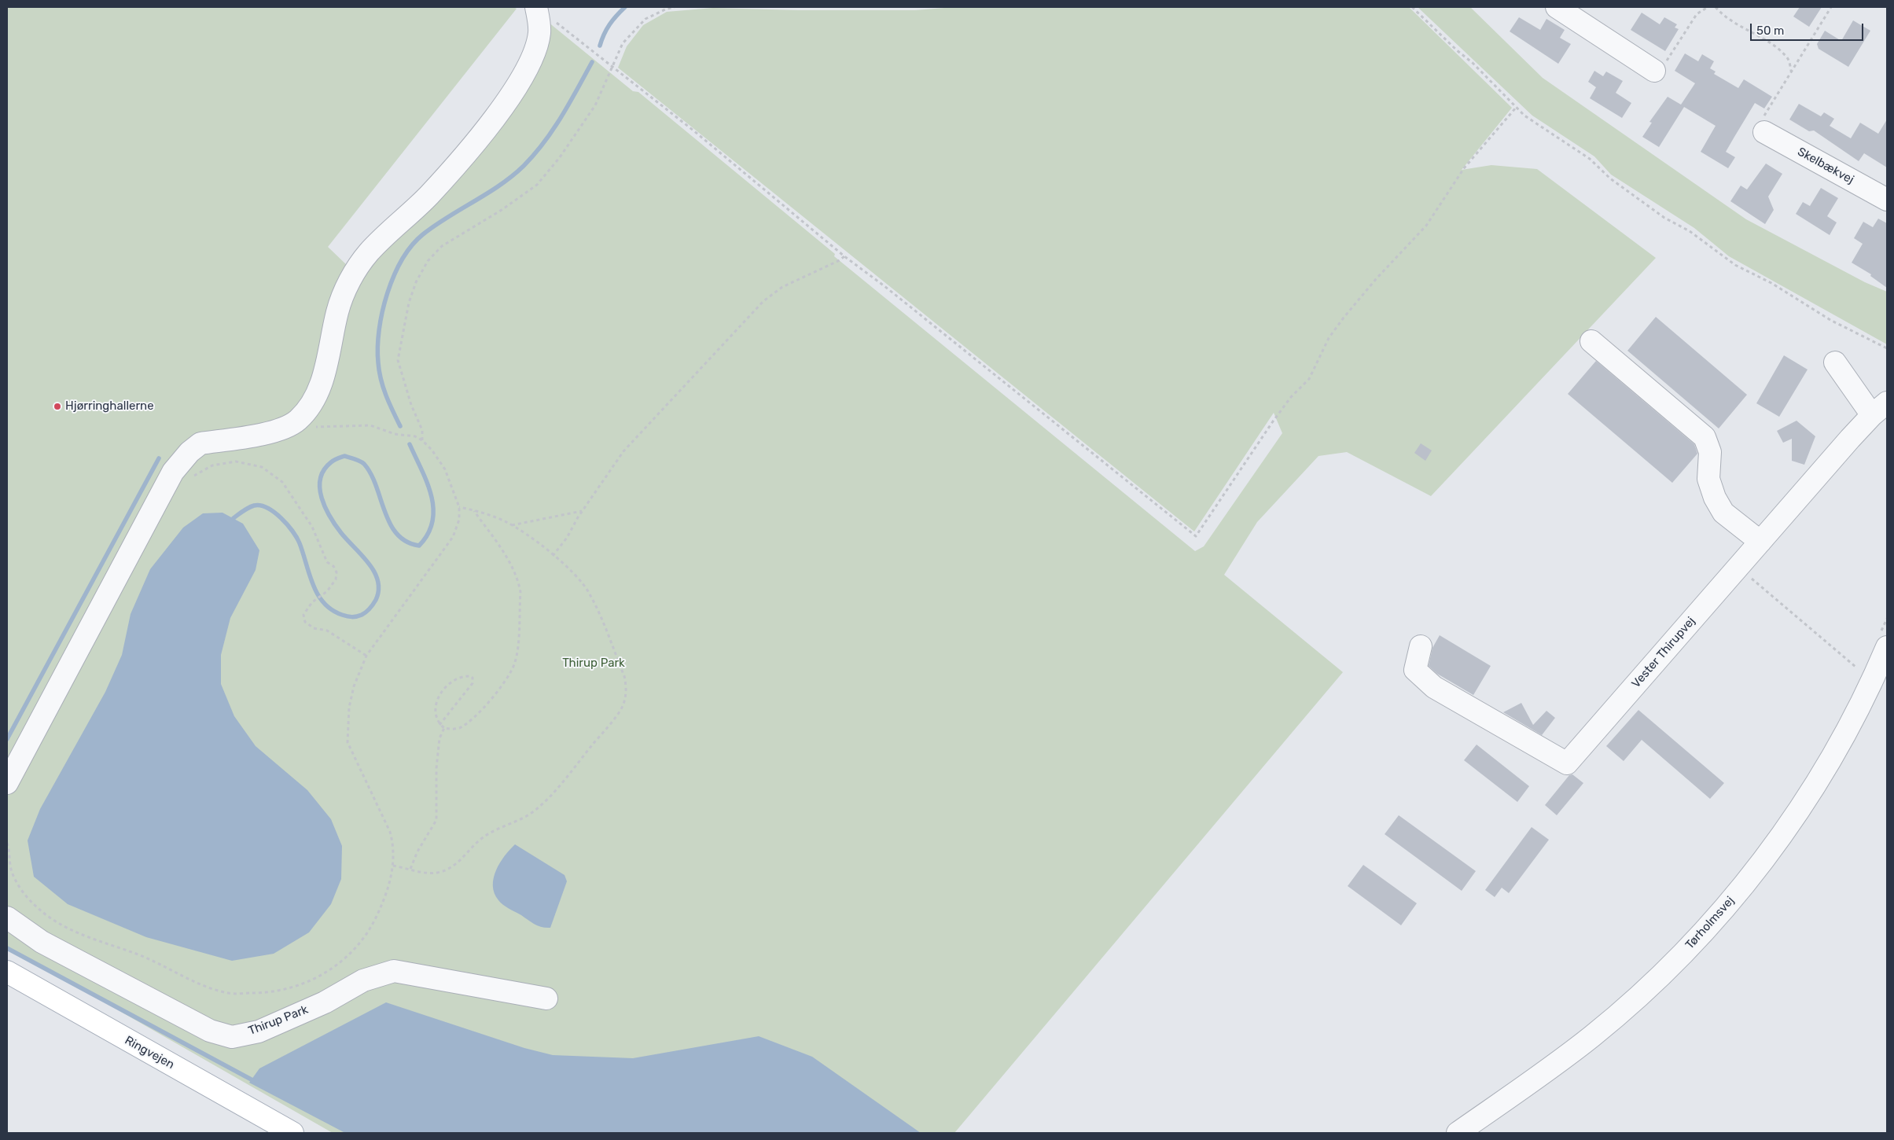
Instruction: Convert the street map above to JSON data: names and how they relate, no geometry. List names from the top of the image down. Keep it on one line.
{"streets":{"main road":["Ringvejen"],"street":["Skelbækvej","Vester Thirupvej","Tørholmsvej","Thirup Park"]},"parks":["Thirup Park"],"places":["Hjørringhallerne"],"scale_bar":"50 m"}
